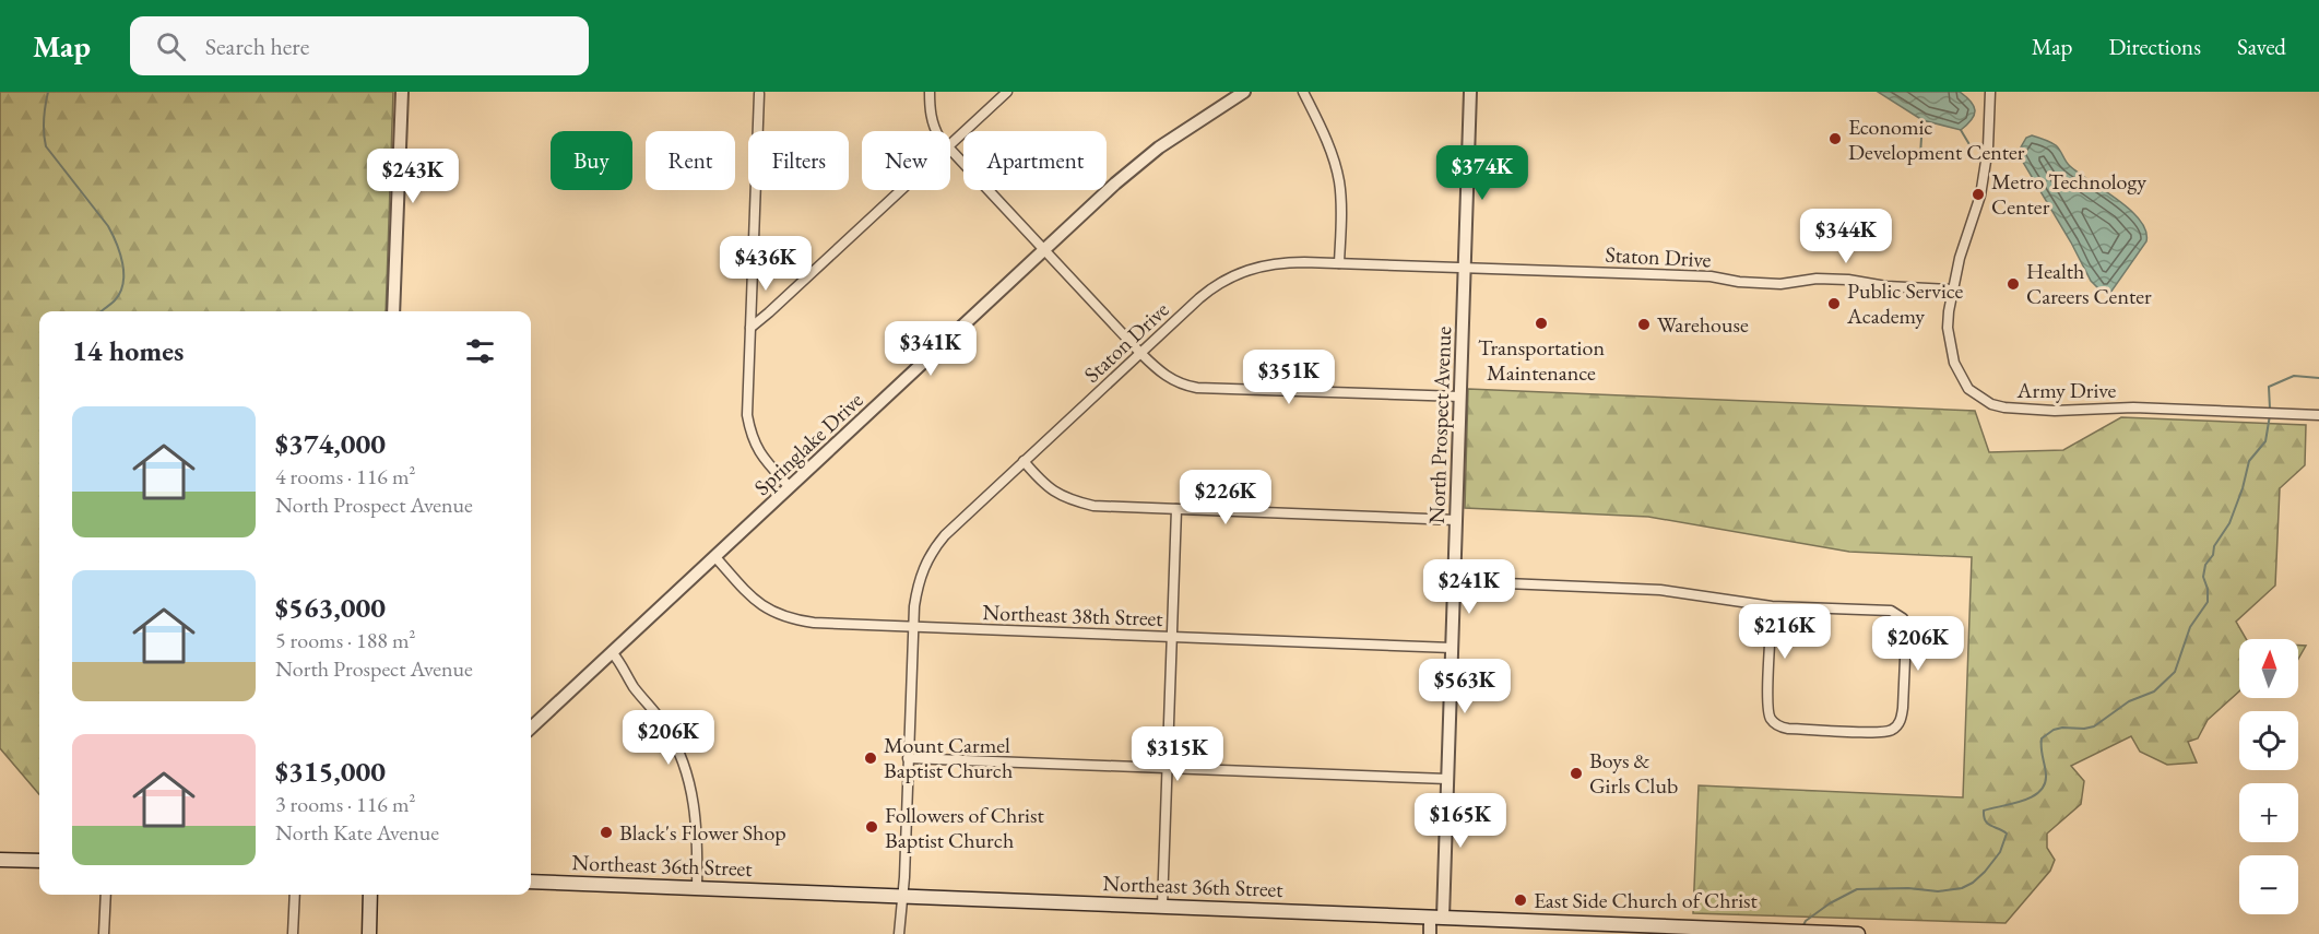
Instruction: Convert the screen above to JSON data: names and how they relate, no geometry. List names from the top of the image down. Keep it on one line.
{"streets":{"main road":["Northeast 36th Street"],"street":["Staton Drive","Army Drive","North Prospect Avenue","Springlake Drive","Northeast 38th Street"]},"crossings":[["Staton Drive","Army Drive"],["Staton Drive","North Prospect Avenue"],["Staton Drive","Northeast 38th Street"],["Staton Drive","Northeast 36th Street"],["North Prospect Avenue","Northeast 38th Street"],["North Prospect Avenue","Northeast 36th Street"],["Springlake Drive","Northeast 38th Street"]],"places":["Economic Development Center","Metro Technology Center","Health Careers Center","Public Service Academy","Transportation Maintenance","Warehouse","Mount Carmel Baptist Church","Boys & Girls Club","Followers of Christ Baptist Church","Black's Flower Shop","East Side Church of Christ"],"north":"top","page":{"header":"Map","search":"Search here","nav":["Map","Directions","Saved"],"chip":["Buy","Rent","Filters","New","Apartment"],"price":["$374K","$243K","$344K","$436K","$341K","$351K","$226K","$241K","$216K","$206K","$563K","$206K","$315K","$165K"],"heading":"14 homes","list":[{"name":"$374,000","note":"4 rooms · 116 m² · North Prospect Avenue"},{"name":"$563,000","note":"5 rooms · 188 m² · North Prospect Avenue"},{"name":"$315,000","note":"3 rooms · 116 m² · North Kate Avenue"}],"map_buttons":["+","−"]}}
